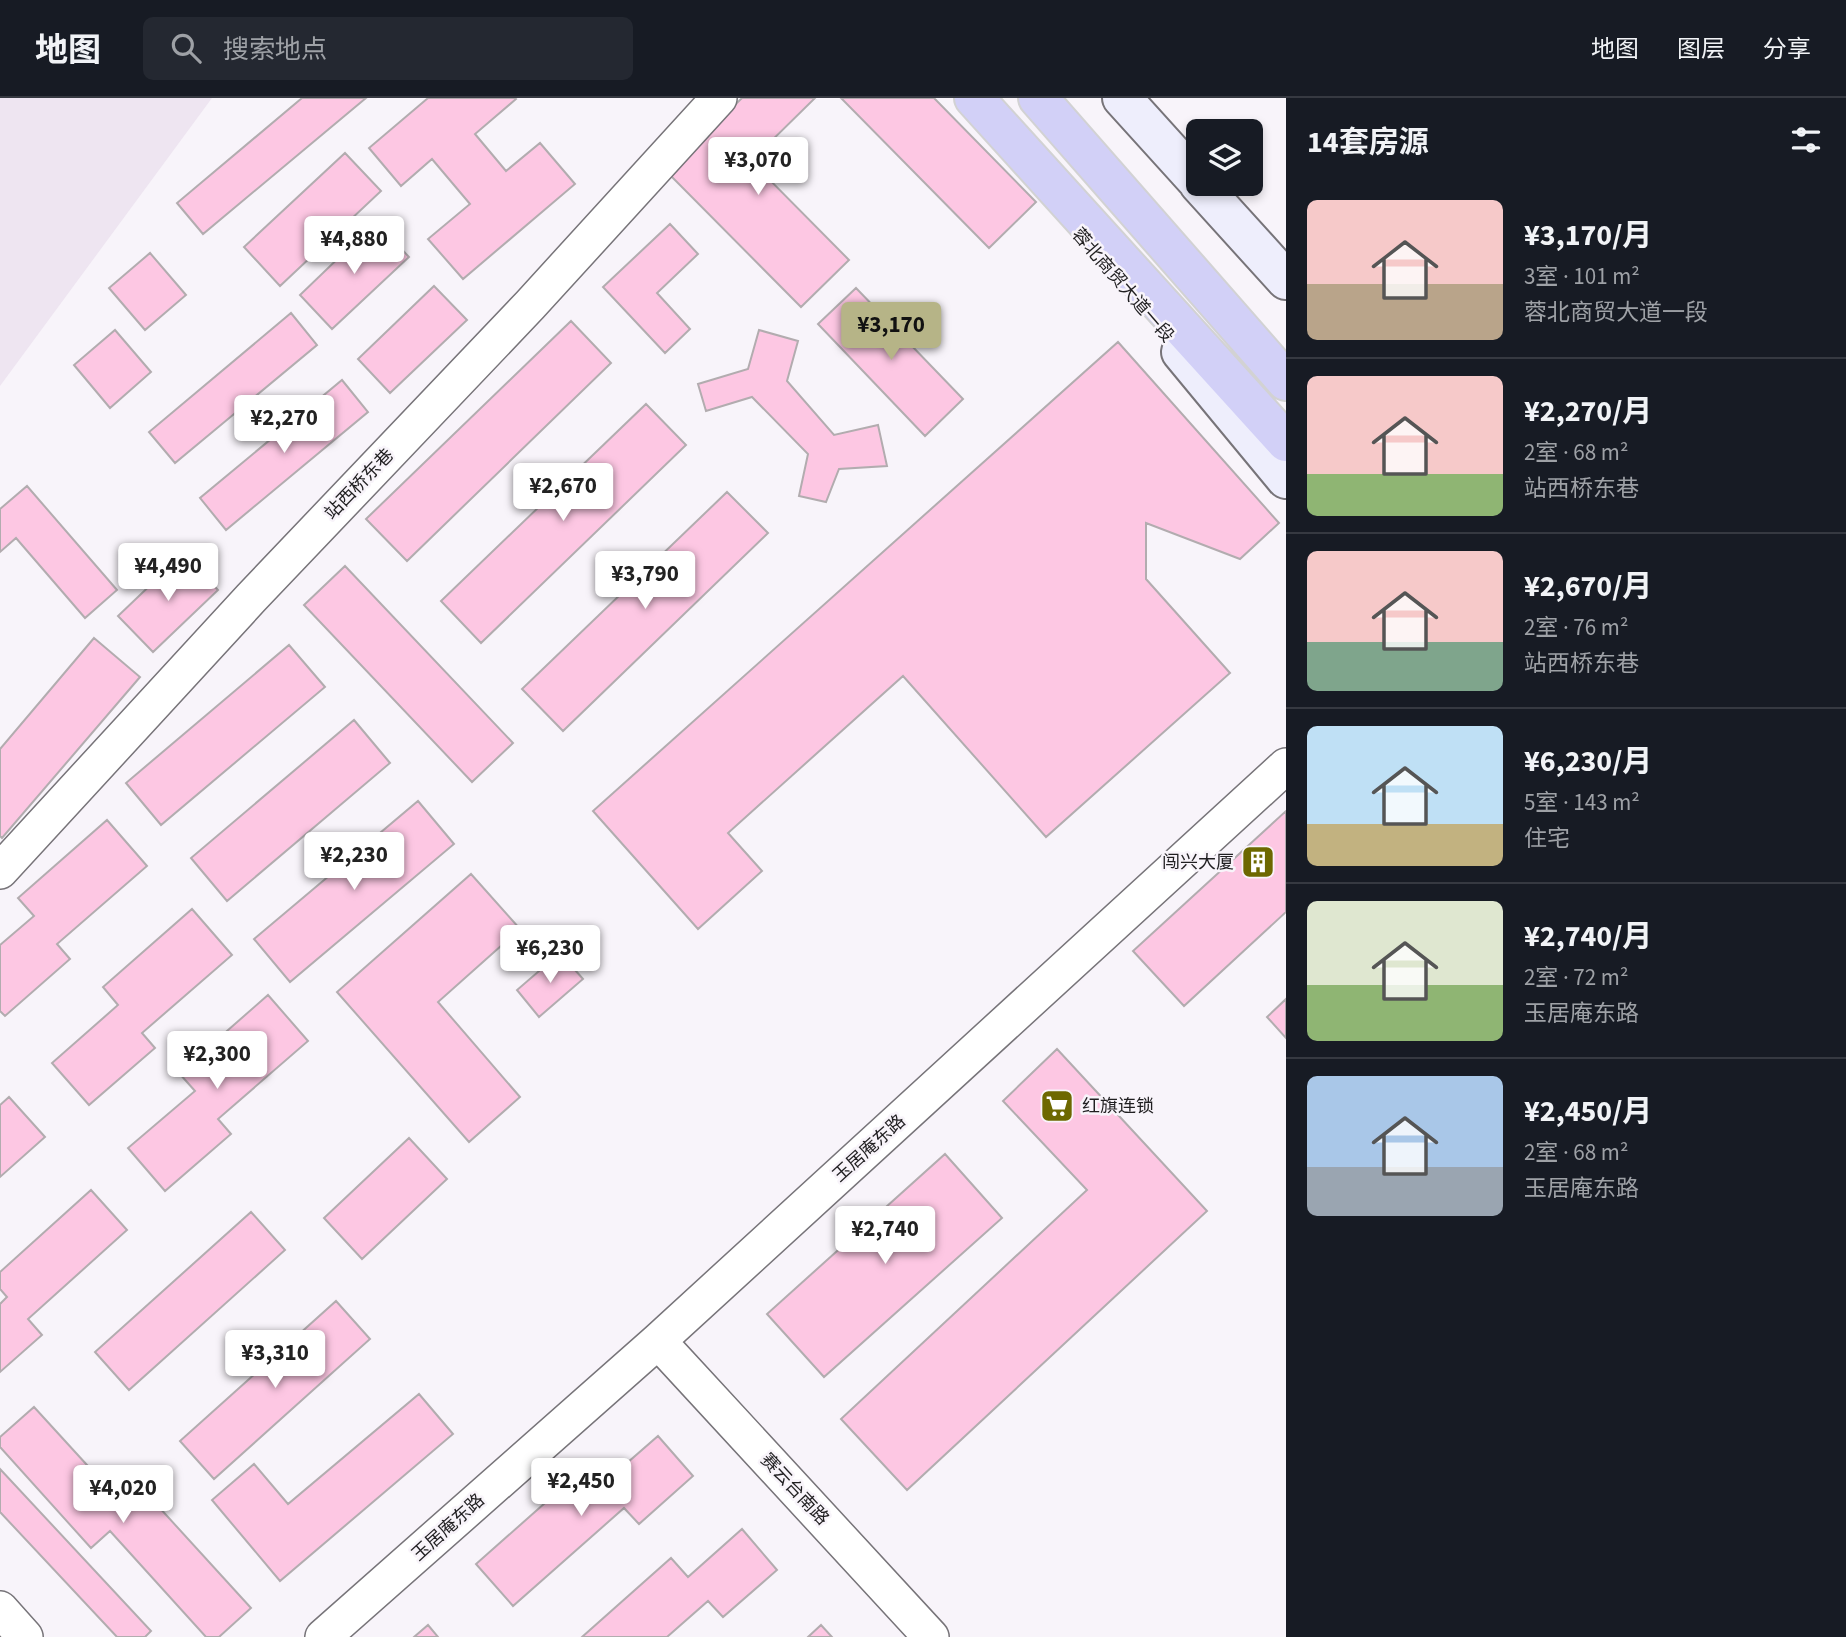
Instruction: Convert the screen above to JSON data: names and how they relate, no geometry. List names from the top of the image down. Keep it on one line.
{"streets":{"highway":["蓉北商贸大道一段"],"street":["站西桥东巷","玉居庵东路","赛云台南路"]},"crossings":[["玉居庵东路","赛云台南路"]],"places":{"building":["闯兴大厦"],"supermarket":["红旗连锁"]},"page":{"header":"地图","search":"搜索地点","nav":["地图","图层","分享"],"heading":"14套房源","price":["¥3,070","¥4,880","¥3,170","¥2,270","¥2,670","¥4,490","¥3,790","¥2,230","¥6,230","¥2,300","¥2,740","¥3,310","¥2,450","¥4,020"],"list":[{"name":"¥3,170/月","note":"3室 · 101 m² · 蓉北商贸大道一段"},{"name":"¥2,270/月","note":"2室 · 68 m² · 站西桥东巷"},{"name":"¥2,670/月","note":"2室 · 76 m² · 站西桥东巷"},{"name":"¥6,230/月","note":"5室 · 143 m² · 住宅"},{"name":"¥2,740/月","note":"2室 · 72 m² · 玉居庵东路"},{"name":"¥2,450/月","note":"2室 · 68 m² · 玉居庵东路"}]}}
